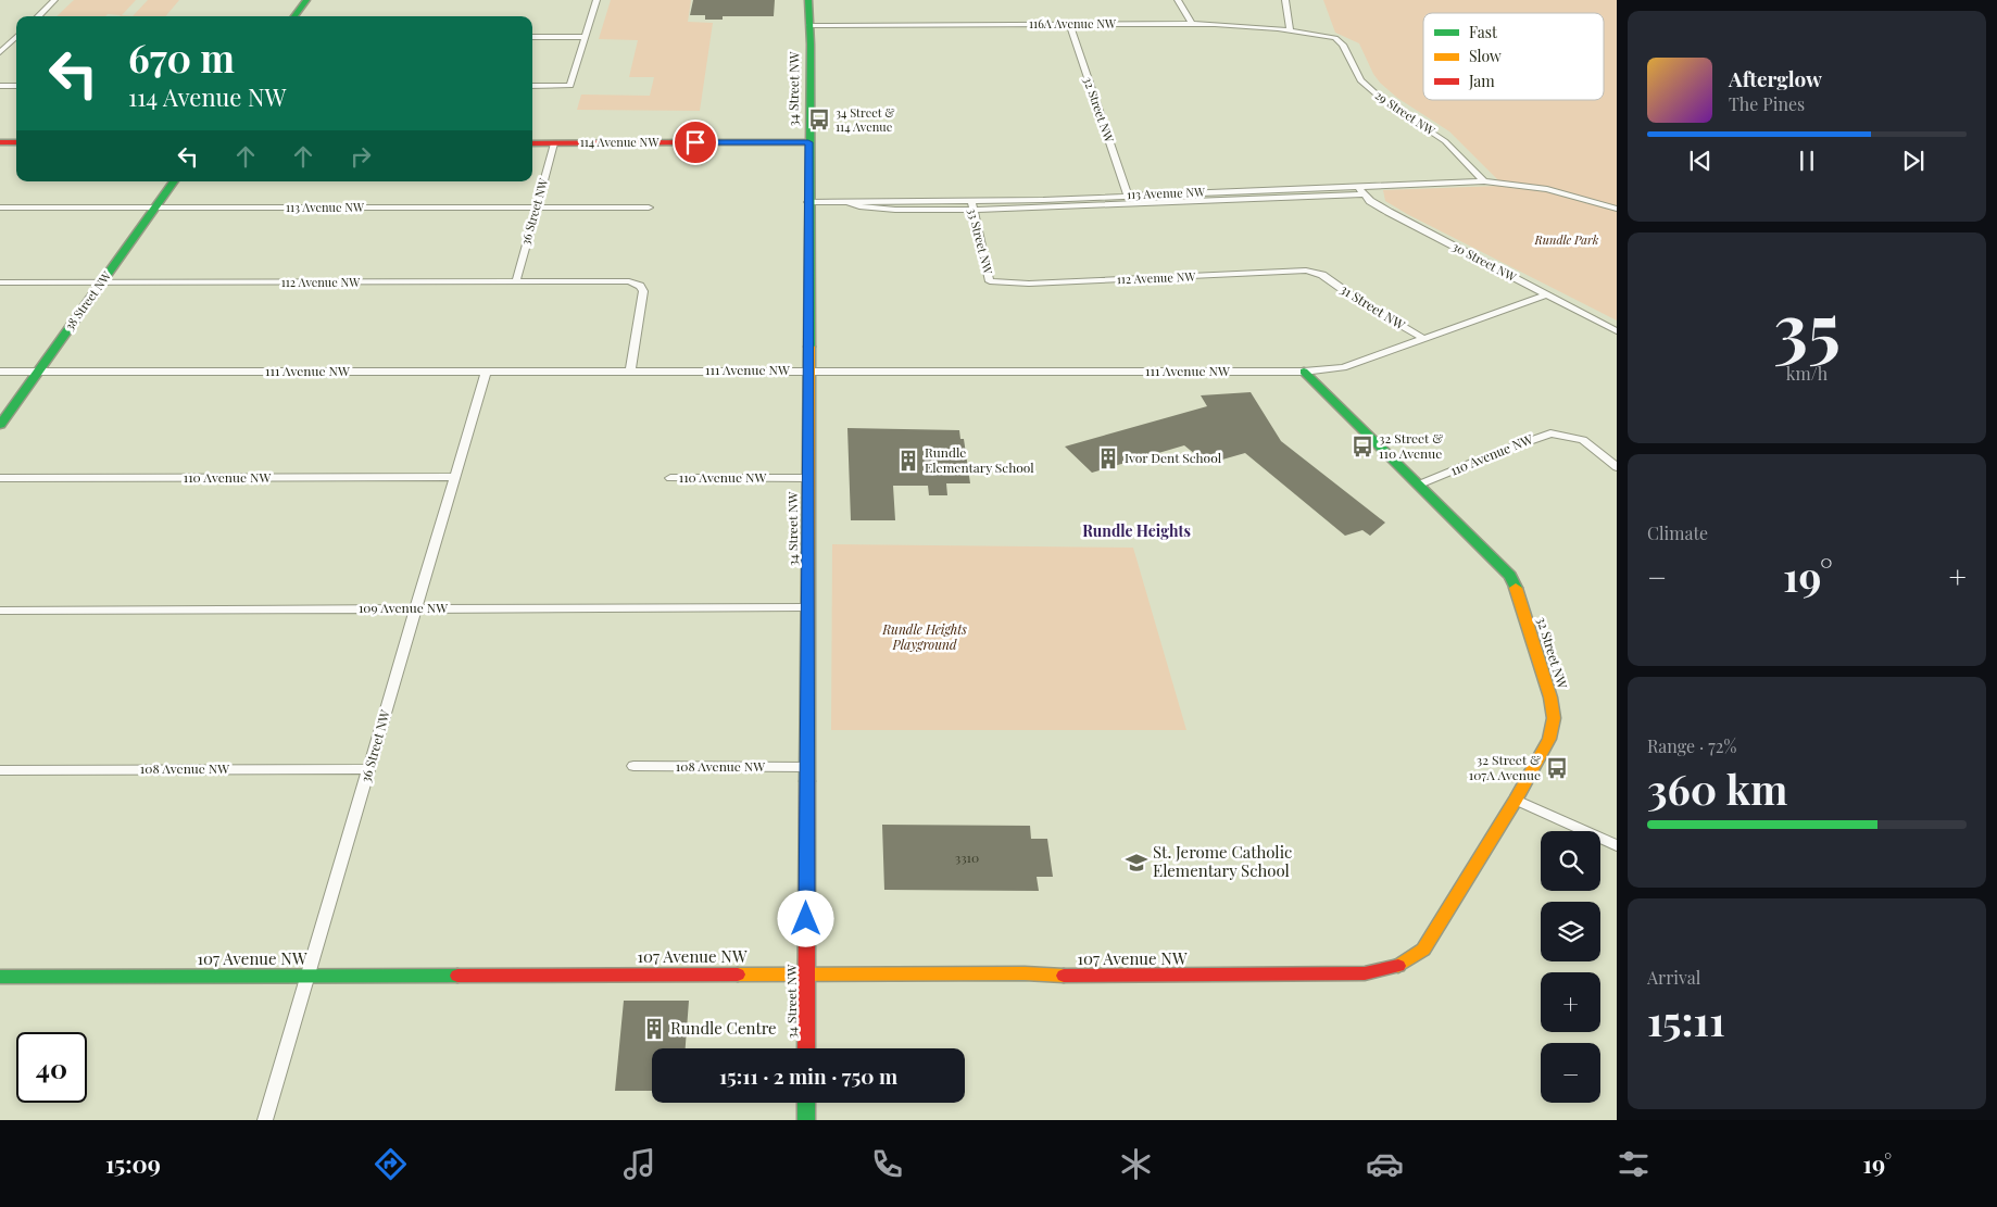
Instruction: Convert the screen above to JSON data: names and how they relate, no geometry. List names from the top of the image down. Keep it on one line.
{"streets":{"street":["116A Avenue NW","34 Street NW","32 Street NW","29 Street NW","114 Avenue NW","113 Avenue NW","36 Street NW","33 Street NW","30 Street NW","112 Avenue NW","38 Street NW","31 Street NW","111 Avenue NW","110 Avenue NW","109 Avenue NW","108 Avenue NW","107 Avenue NW"]},"crossings":[["116A Avenue NW","34 Street NW"],["116A Avenue NW","32 Street NW"],["116A Avenue NW","29 Street NW"],["34 Street NW","114 Avenue NW"],["34 Street NW","113 Avenue NW"],["34 Street NW","111 Avenue NW"],["34 Street NW","110 Avenue NW"],["34 Street NW","109 Avenue NW"],["34 Street NW","108 Avenue NW"],["34 Street NW","107 Avenue NW"],["32 Street NW","113 Avenue NW"],["32 Street NW","111 Avenue NW"],["32 Street NW","110 Avenue NW"],["32 Street NW","107 Avenue NW"],["29 Street NW","113 Avenue NW"],["114 Avenue NW","36 Street NW"],["113 Avenue NW","36 Street NW"],["113 Avenue NW","33 Street NW"],["113 Avenue NW","30 Street NW"],["113 Avenue NW","38 Street NW"],["36 Street NW","112 Avenue NW"],["36 Street NW","111 Avenue NW"],["36 Street NW","110 Avenue NW"],["36 Street NW","109 Avenue NW"],["36 Street NW","108 Avenue NW"],["36 Street NW","107 Avenue NW"],["33 Street NW","112 Avenue NW"],["30 Street NW","111 Avenue NW"],["112 Avenue NW","38 Street NW"],["112 Avenue NW","31 Street NW"],["112 Avenue NW","111 Avenue NW"],["38 Street NW","111 Avenue NW"],["31 Street NW","111 Avenue NW"]],"districts":["Rundle Heights"],"parks":["Rundle Park","Rundle Heights Playground"],"places":{"bus stop":["34 Street & 114 Avenue","32 Street & 110 Avenue","32 Street & 107A Avenue"],"building":["Ivor Dent School","Rundle Elementary School","Rundle Centre"],"school or university":["St. Jerome Catholic Elementary School"]},"house_numbers":["3310"],"legend":["Fast","Slow","Jam"],"page":{"turn":["670 m","114 Avenue NW"],"song":["Afterglow","The Pines"],"tile":[["35","km/h"],"Climate",["Range · 72%","360 km"],["Arrival","15:11"]],"heat":["−","19°","+"],"map_buttons":["+","−"],"limit":"40","trip":"15:11 · 2 min · 750 m","tabs":["15:09","19°"]}}
